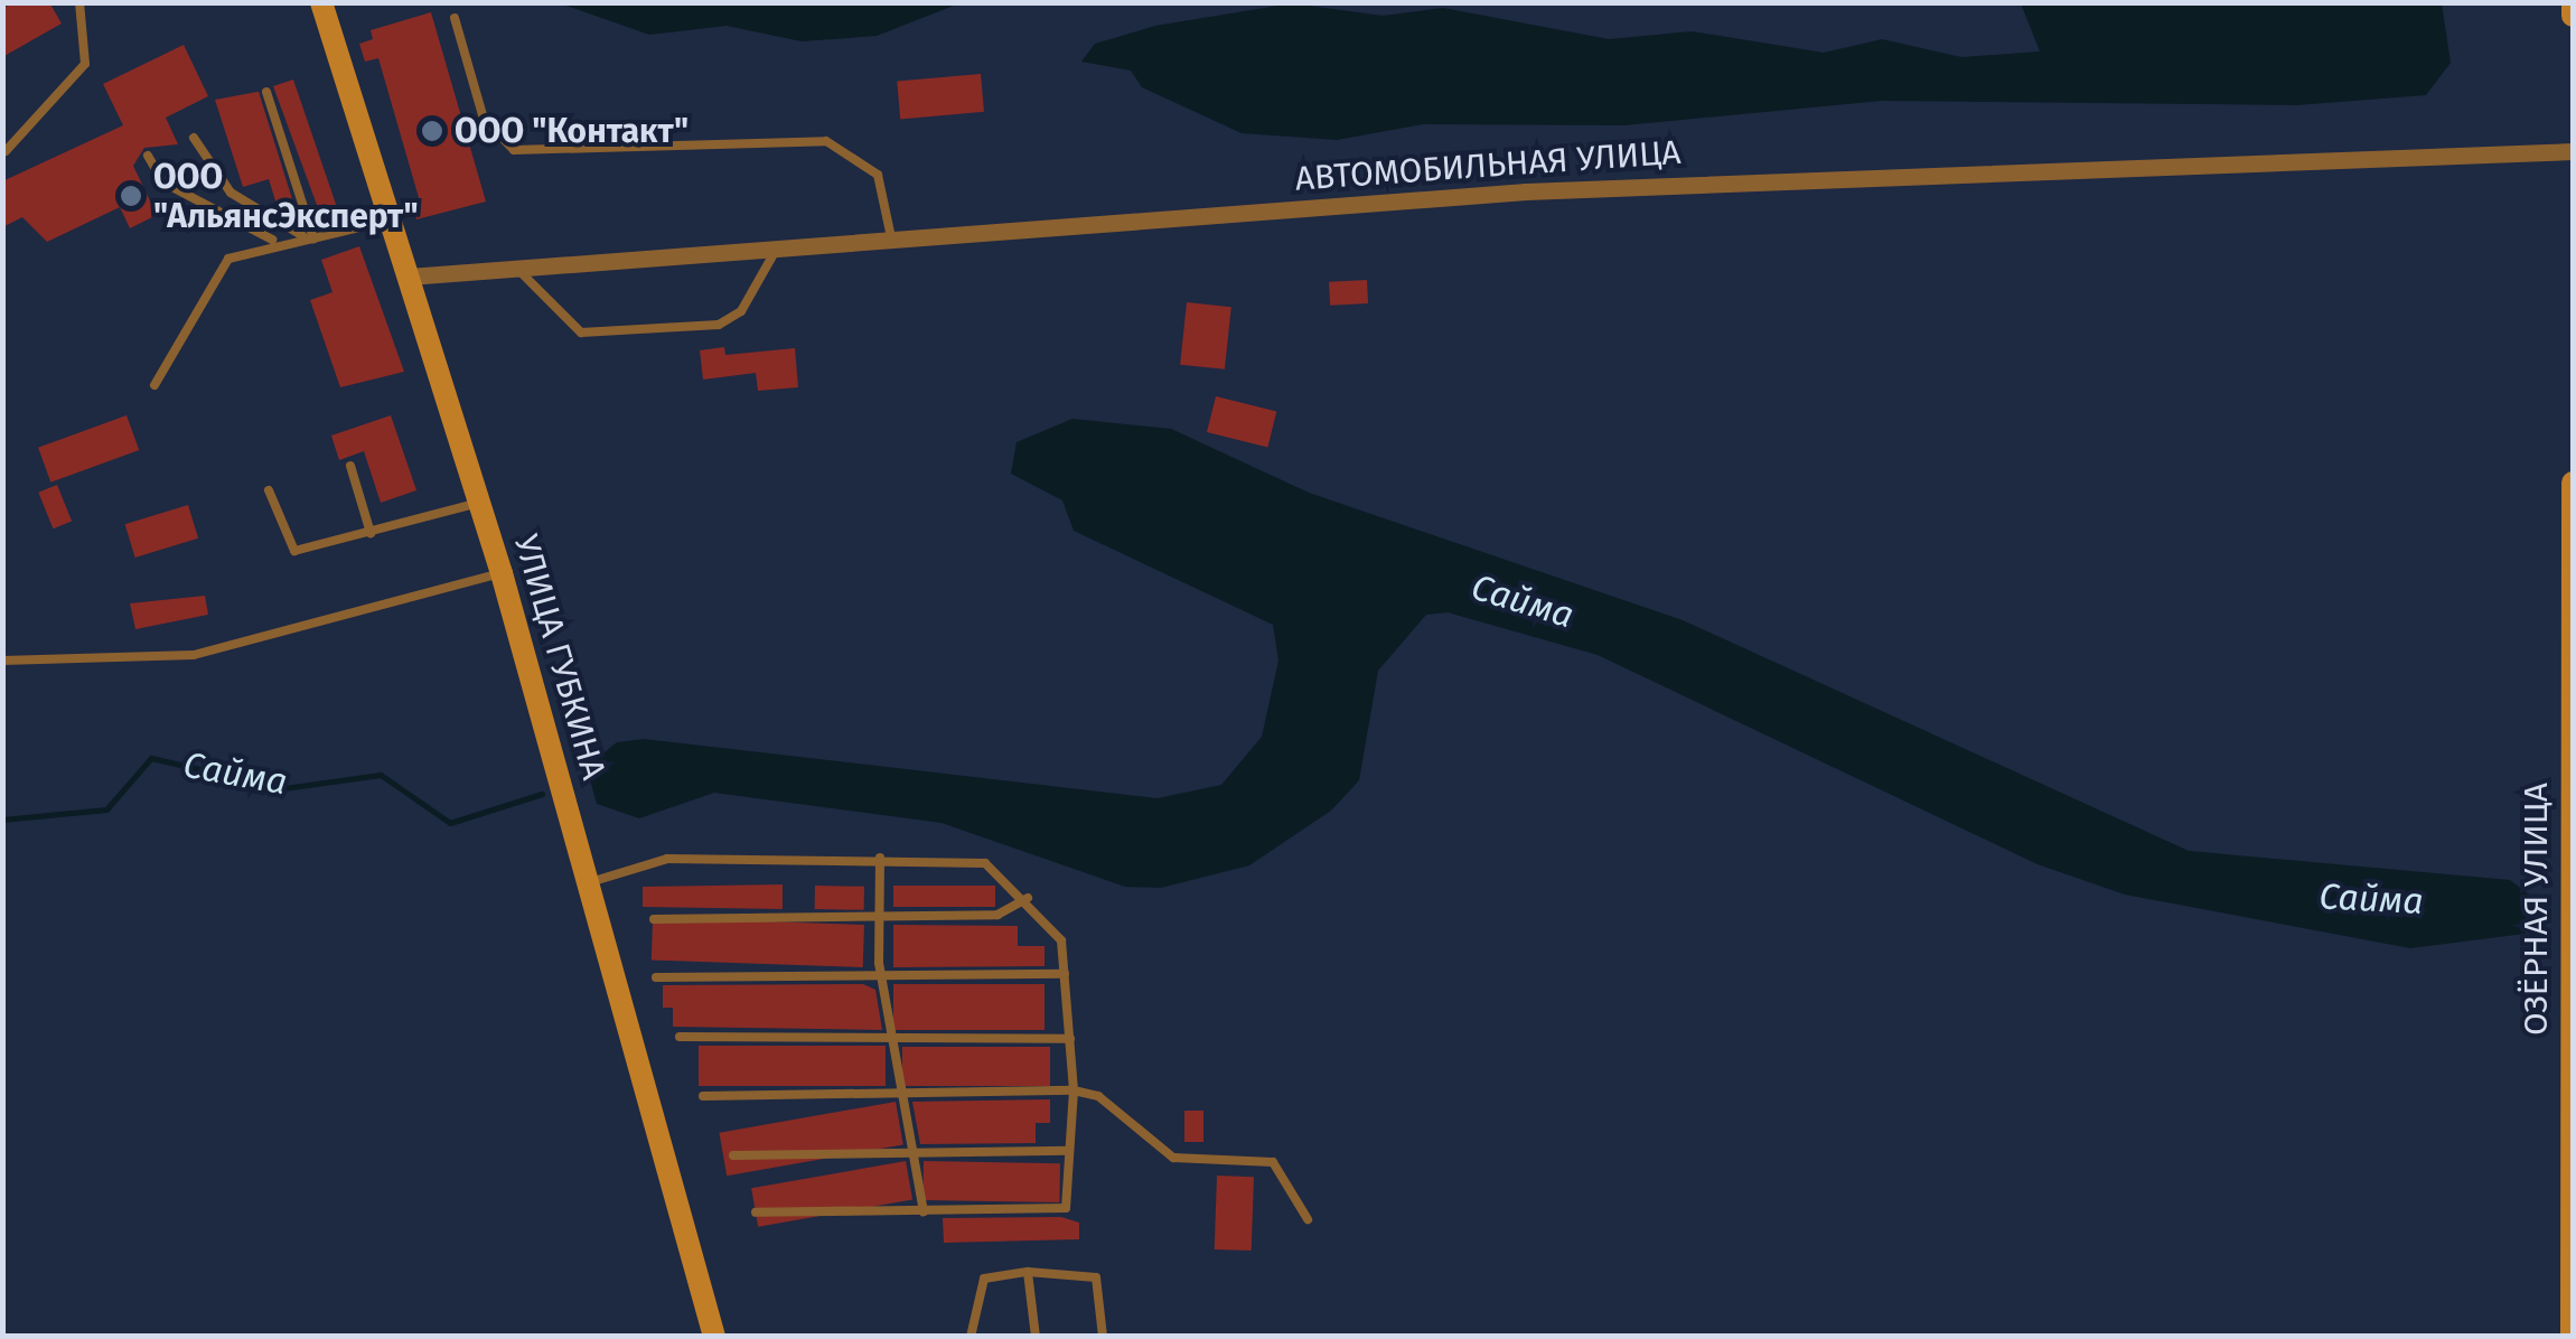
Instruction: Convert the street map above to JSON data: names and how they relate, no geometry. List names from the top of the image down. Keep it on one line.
{"streets":{"street":["АВТОМОБИЛЬНАЯ УЛИЦА","УЛИЦА ГУБКИНА","ОЗЁРНАЯ УЛИЦА"]},"crossings":[["АВТОМОБИЛЬНАЯ УЛИЦА","УЛИЦА ГУБКИНА"]],"water":["Сайма"],"places":["ООО \"Контакт\"","ООО \"АльянсЭксперт\""]}
